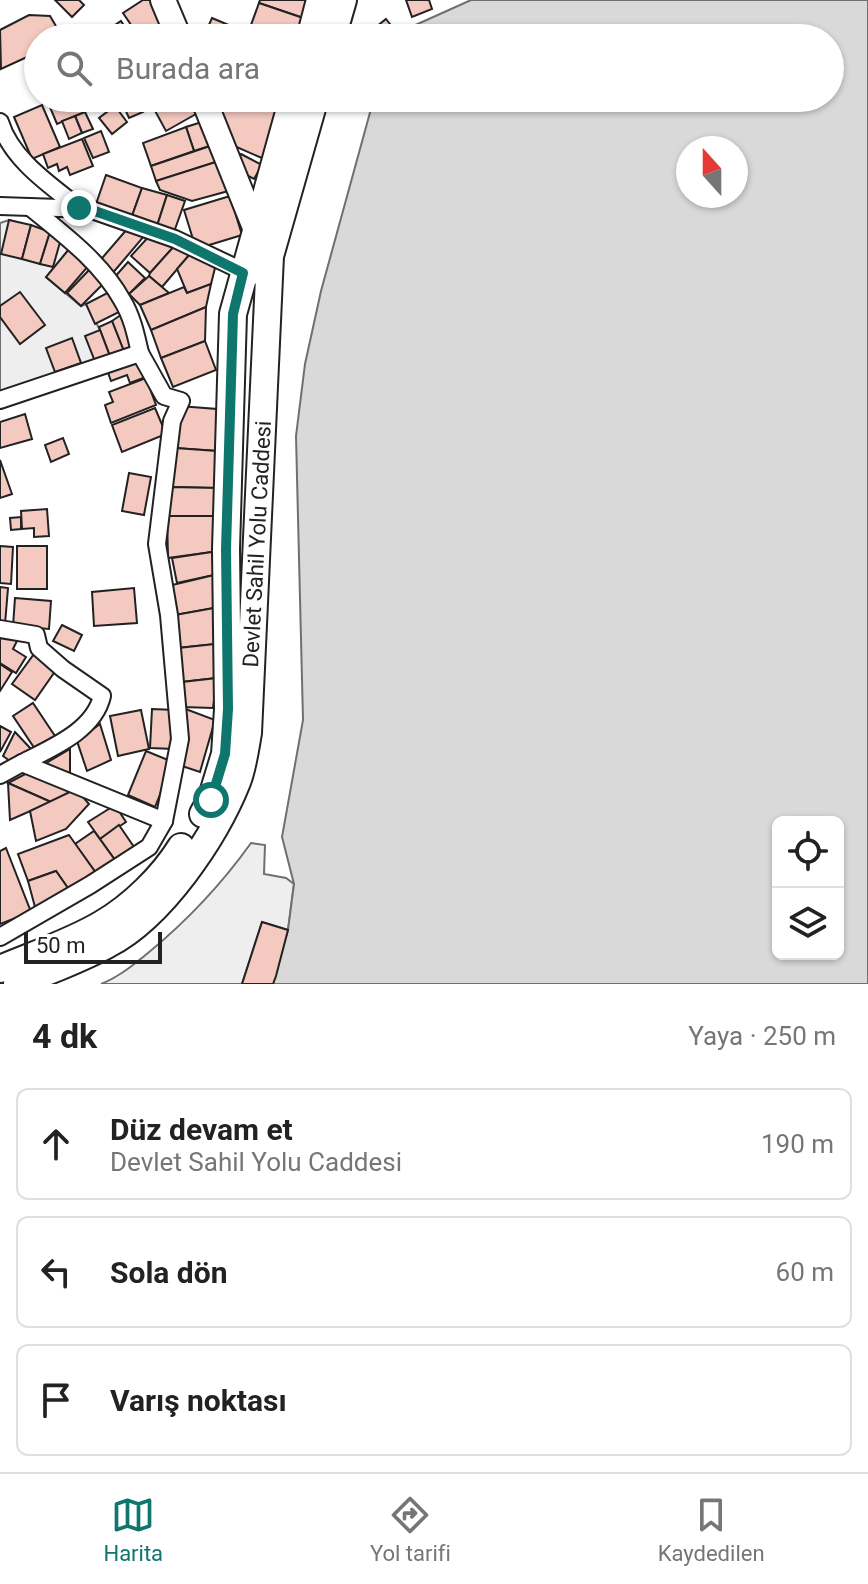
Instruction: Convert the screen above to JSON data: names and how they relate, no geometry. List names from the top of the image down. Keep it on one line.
{"streets":{"main road":["Devlet Sahil Yolu Caddesi"]},"scale_bar":"50 m","north":"top","page":{"search":"Burada ara","scale":"50 m","heading":["4 dk","Yaya · 250 m"],"list":[["Düz devam et","Devlet Sahil Yolu Caddesi","190 m"],["Sola dön","60 m"],"Varış noktası"],"nav":["Harita","Yol tarifi","Kaydedilen"]}}
